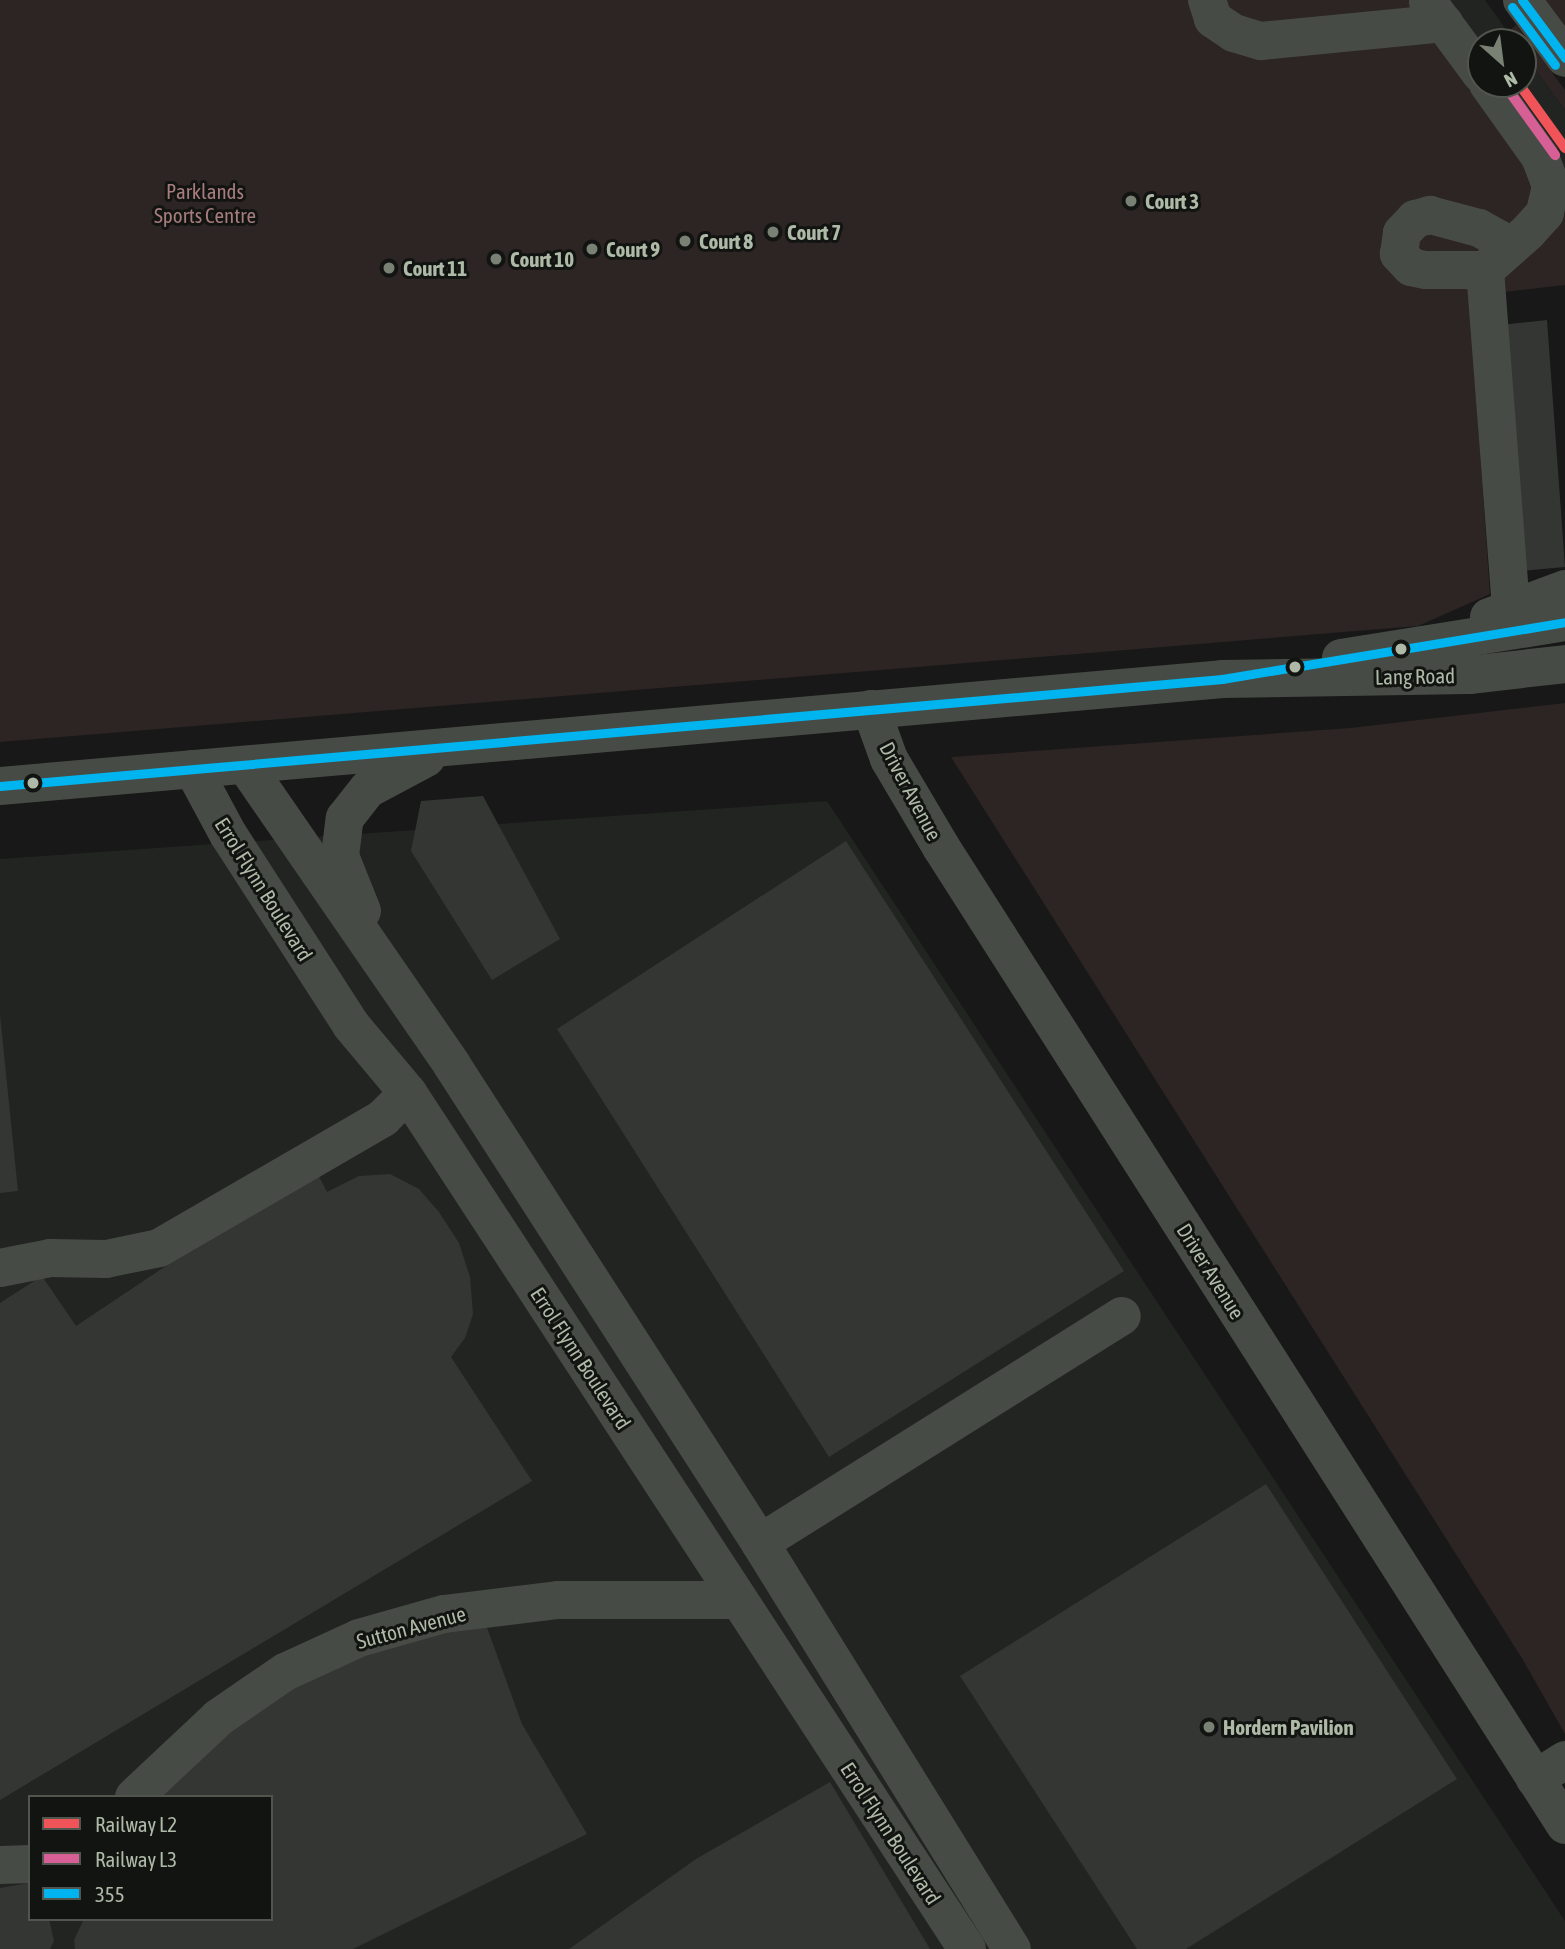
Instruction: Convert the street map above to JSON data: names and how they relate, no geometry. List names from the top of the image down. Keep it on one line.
{"streets":{"street":["Lang Road","Driver Avenue","Errol Flynn Boulevard","Sutton Avenue"]},"crossings":[["Lang Road","Driver Avenue"],["Lang Road","Errol Flynn Boulevard"],["Errol Flynn Boulevard","Sutton Avenue"]],"parks":["Parklands Sports Centre"],"places":["Court 3","Court 7","Court 8","Court 9","Court 10","Court 11","Hordern Pavilion"],"lines":["rail line L2","rail line L3","transit line 355"],"legend":["Railway L2","Railway L3","355"],"north":"bottom right"}
